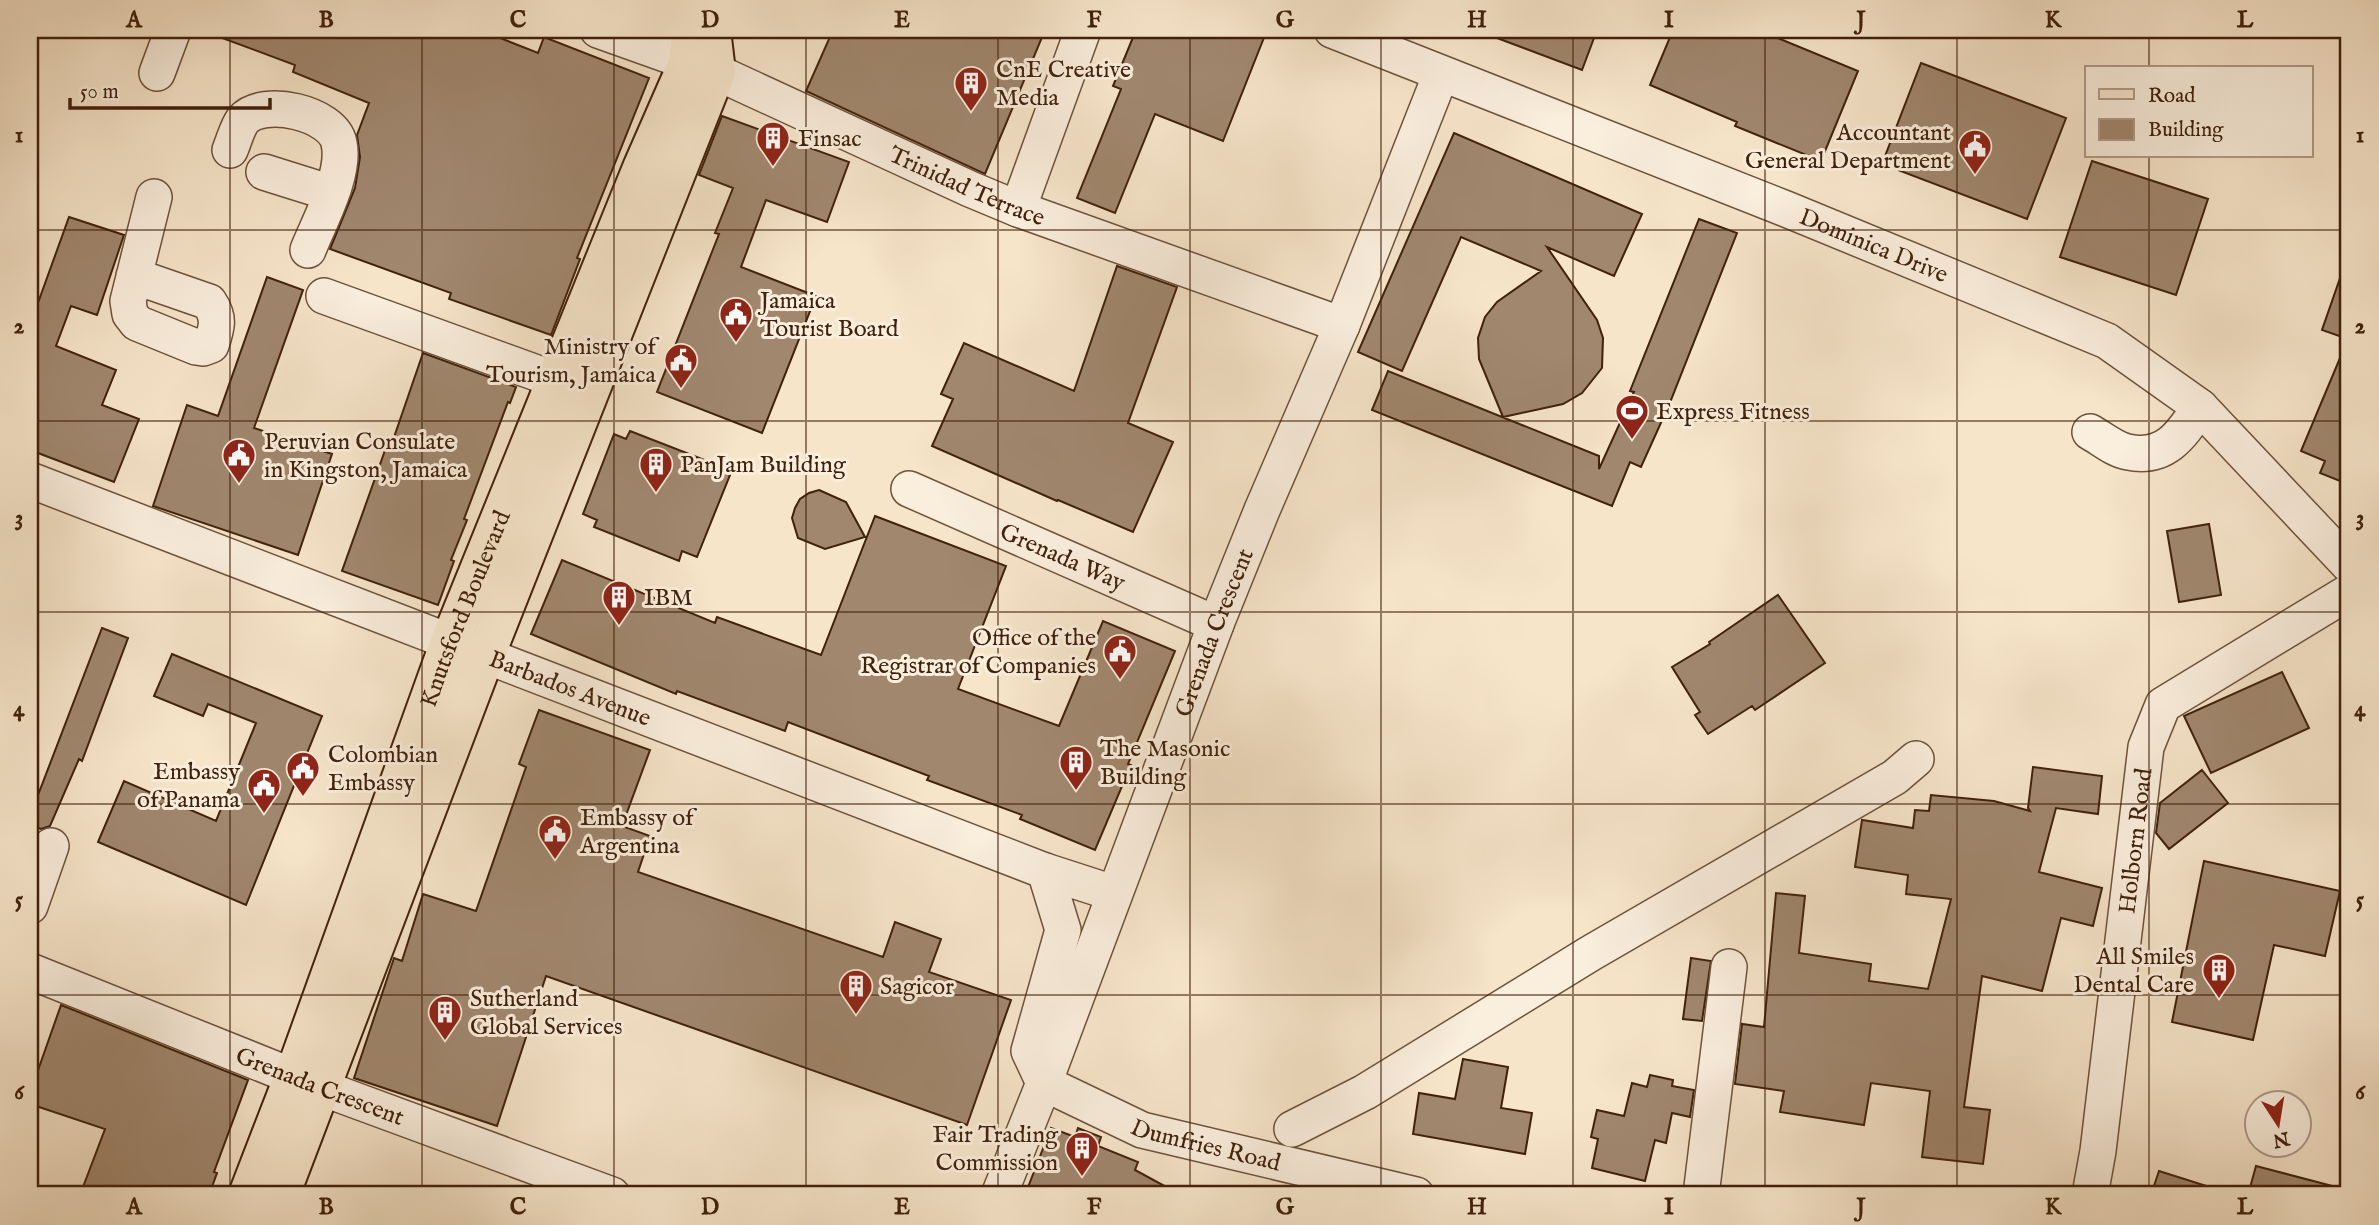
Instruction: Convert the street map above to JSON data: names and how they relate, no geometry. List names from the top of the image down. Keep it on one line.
{"streets":{"main road":["Knutsford Boulevard"],"street":["Trinidad Terrace","Dominica Drive","Grenada Way","Grenada Crescent","Barbados Avenue","Holborn Road","Dumfries Road"]},"crossings":[["Trinidad Terrace","Knutsford Boulevard"],["Trinidad Terrace","Grenada Crescent"],["Dominica Drive","Grenada Crescent"],["Grenada Way","Grenada Crescent"],["Knutsford Boulevard","Grenada Crescent"],["Knutsford Boulevard","Barbados Avenue"],["Grenada Crescent","Barbados Avenue"],["Grenada Crescent","Dumfries Road"]],"places":{"building":["CnE Creative Media","Finsac","PanJam Building","IBM","The Masonic Building","All Smiles Dental Care","Sagicor","Sutherland Global Services","Fair Trading Commission"],"public building":["Accountant General Department","Jamaica Tourist Board","Ministry of Tourism, Jamaica","Peruvian Consulate in Kingston, Jamaica","Office of the Registrar of Companies","Colombian Embassy","Embassy of Panama","Embassy of Argentina"],"sports":["Express Fitness"]},"legend":["Road","Building"],"scale_bar":"50 m","north":"bottom","grid":{"columns":["A","B","C","D","E","F","G","H","I","J","K","L"],"rows":["1","2","3","4","5","6"]}}
